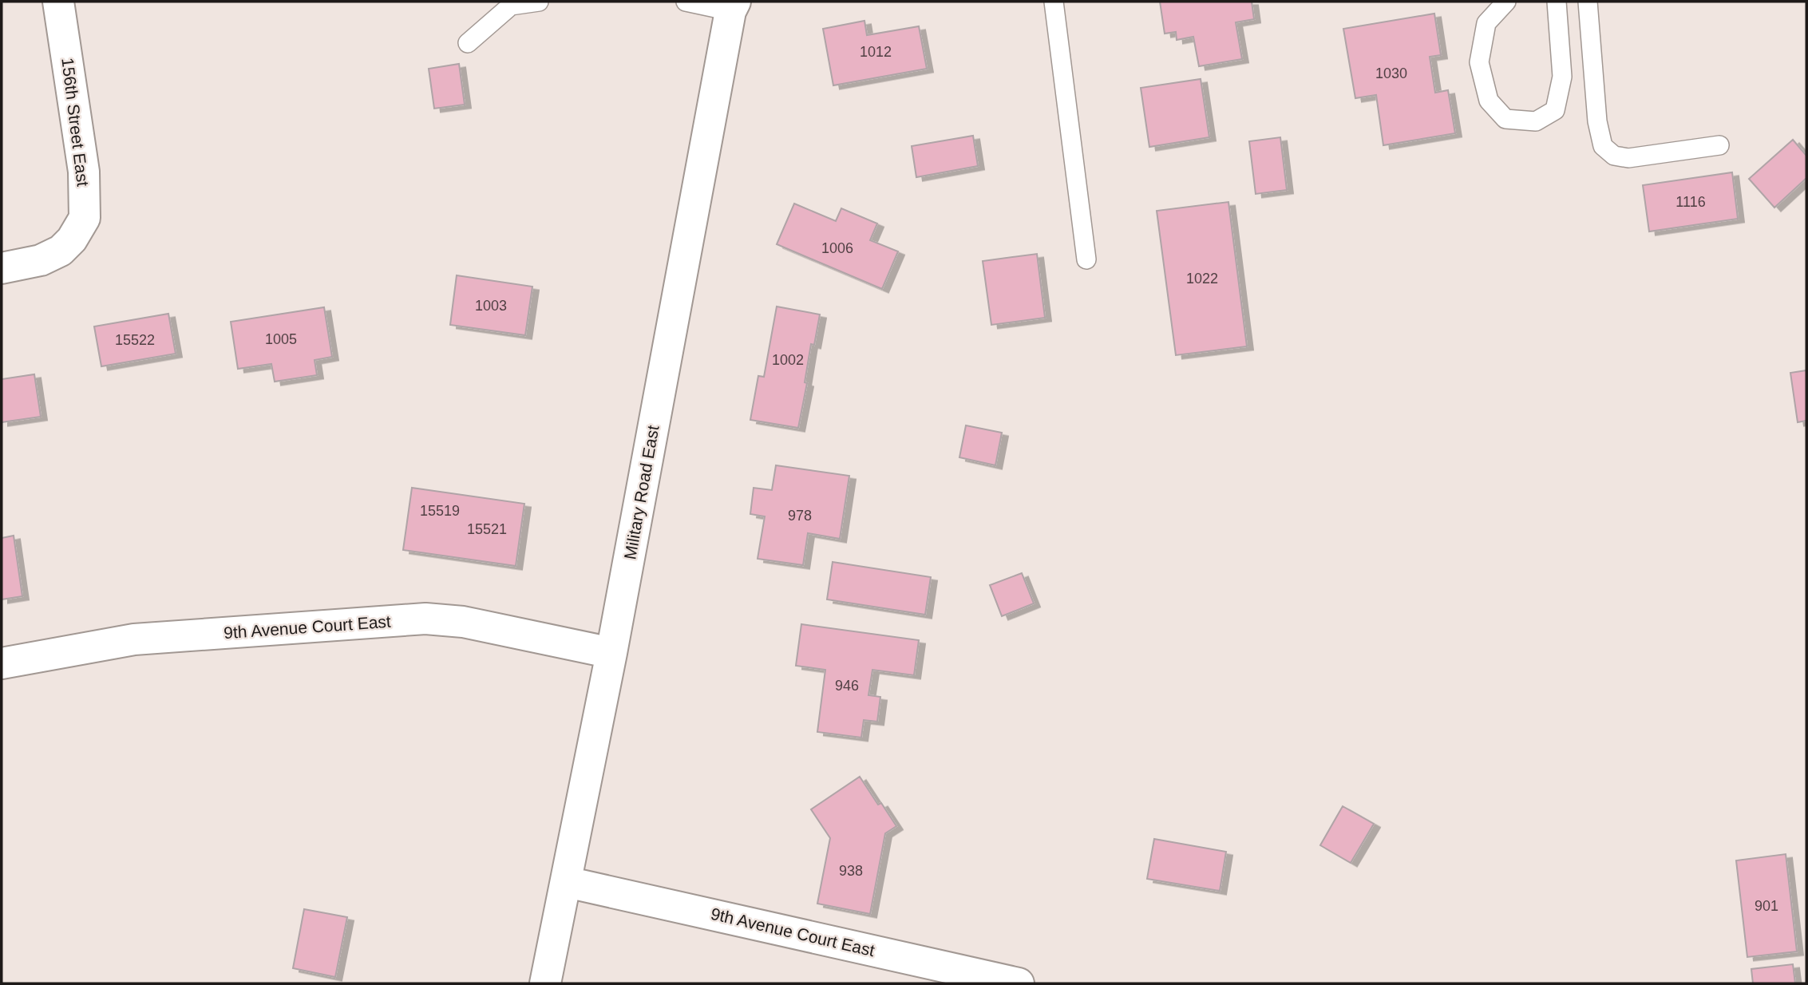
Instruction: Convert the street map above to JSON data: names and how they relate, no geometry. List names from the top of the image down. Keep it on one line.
{"streets":{"street":["156th Street East","Military Road East","9th Avenue Court East"]},"crossings":[["Military Road East","9th Avenue Court East"]],"house_numbers":["1012","1030","1116","1006","1022","1003","1005","15522","1002","15519","978","15521","946","938","901"]}
